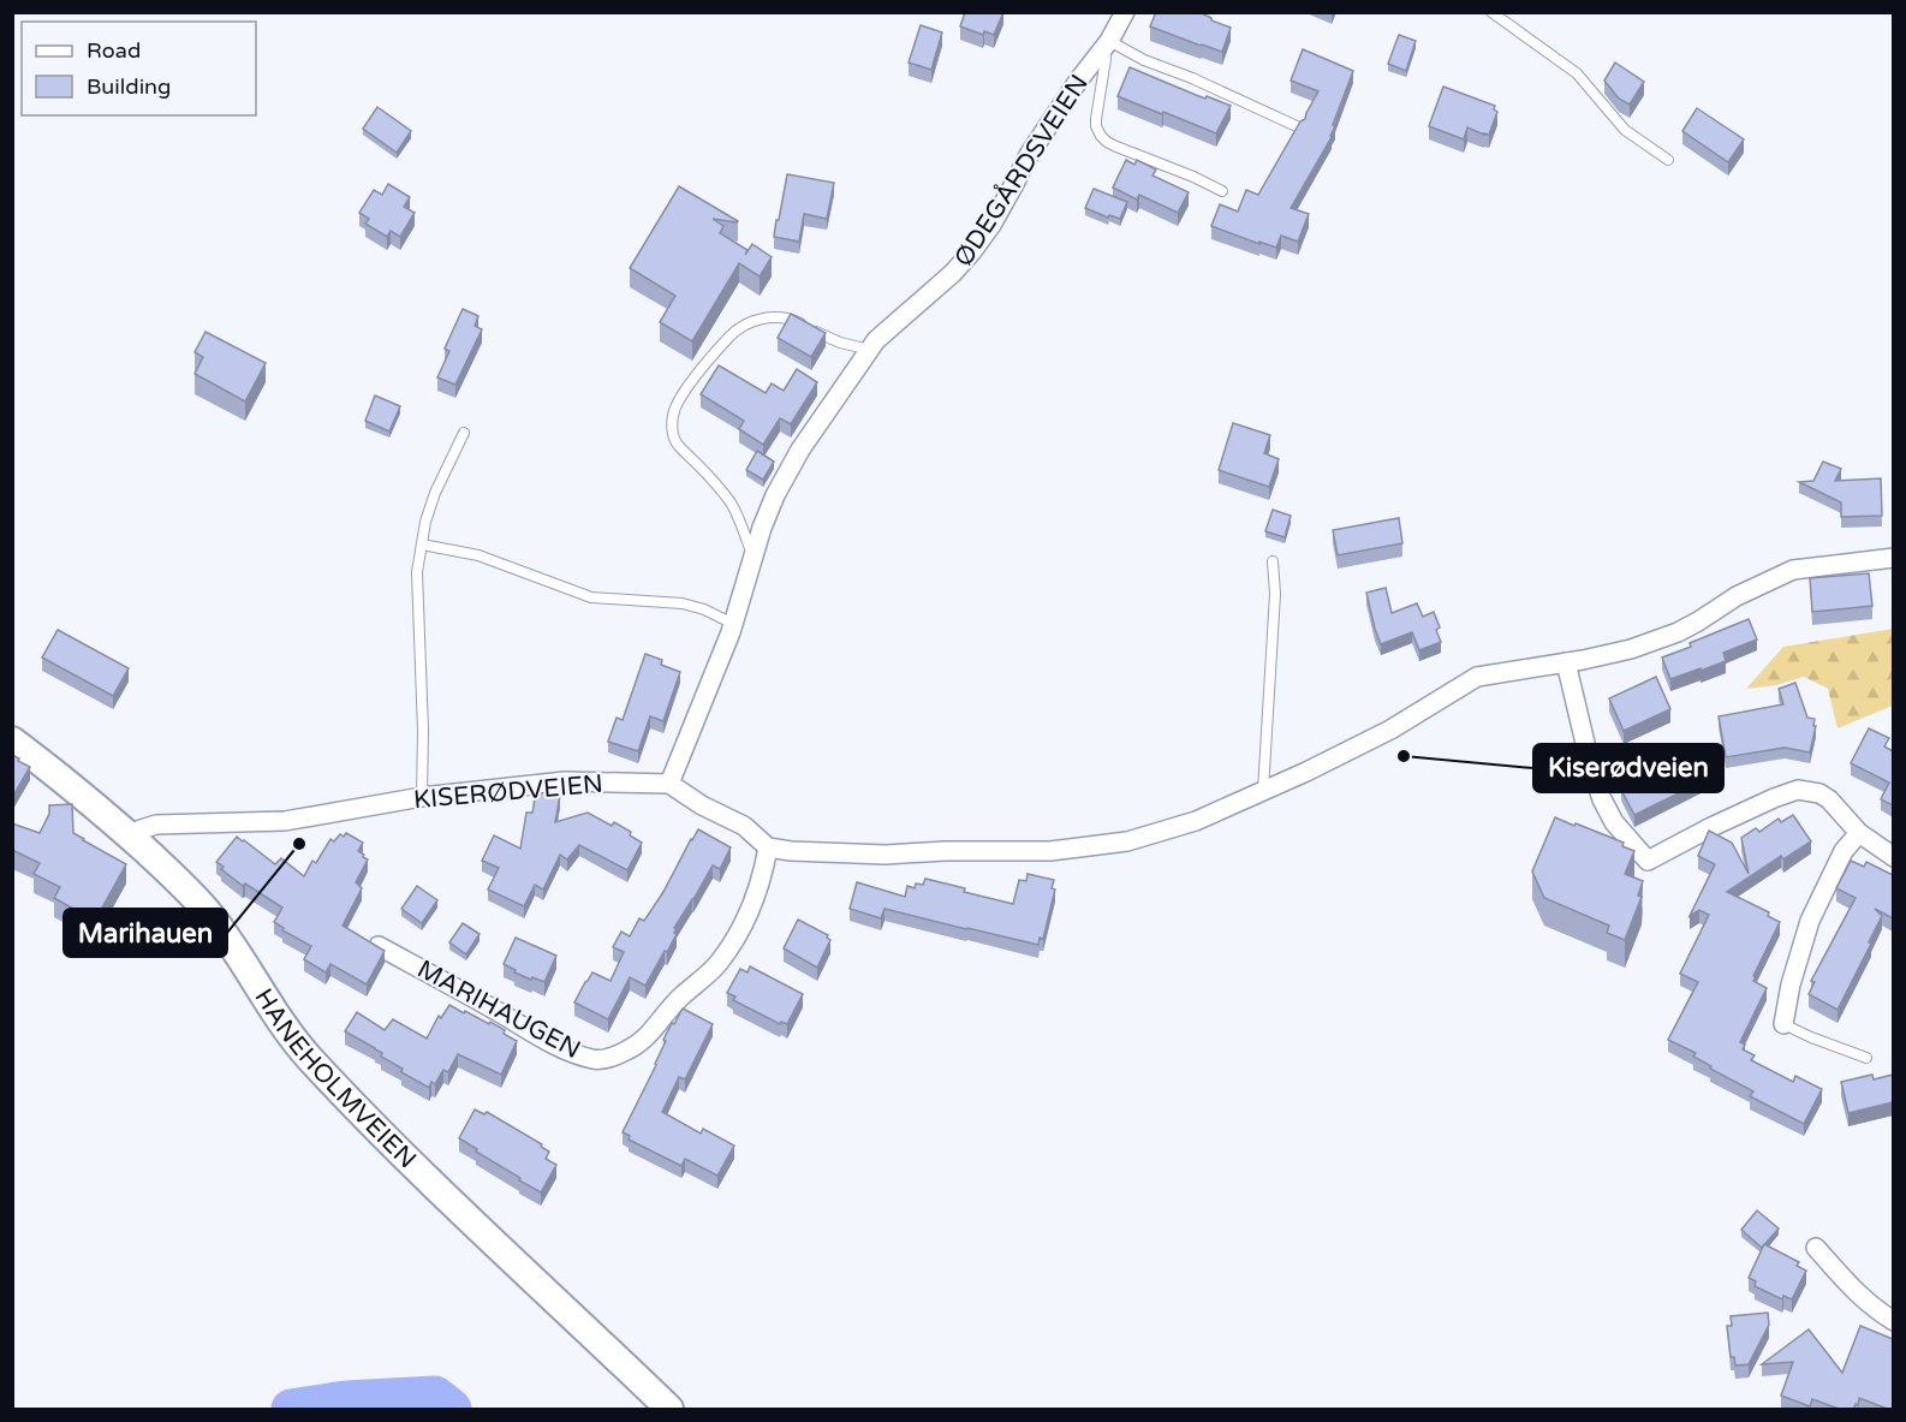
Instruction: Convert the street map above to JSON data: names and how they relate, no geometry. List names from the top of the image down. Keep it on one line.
{"streets":{"main road":["HANEHOLMVEIEN"],"street":["ØDEGÅRDSVEIEN","KISERØDVEIEN","MARIHAUGEN"]},"crossings":[["ØDEGÅRDSVEIEN","KISERØDVEIEN"],["KISERØDVEIEN","HANEHOLMVEIEN"]],"places":["Kiserødveien","Marihauen"],"legend":["Road","Building"]}
